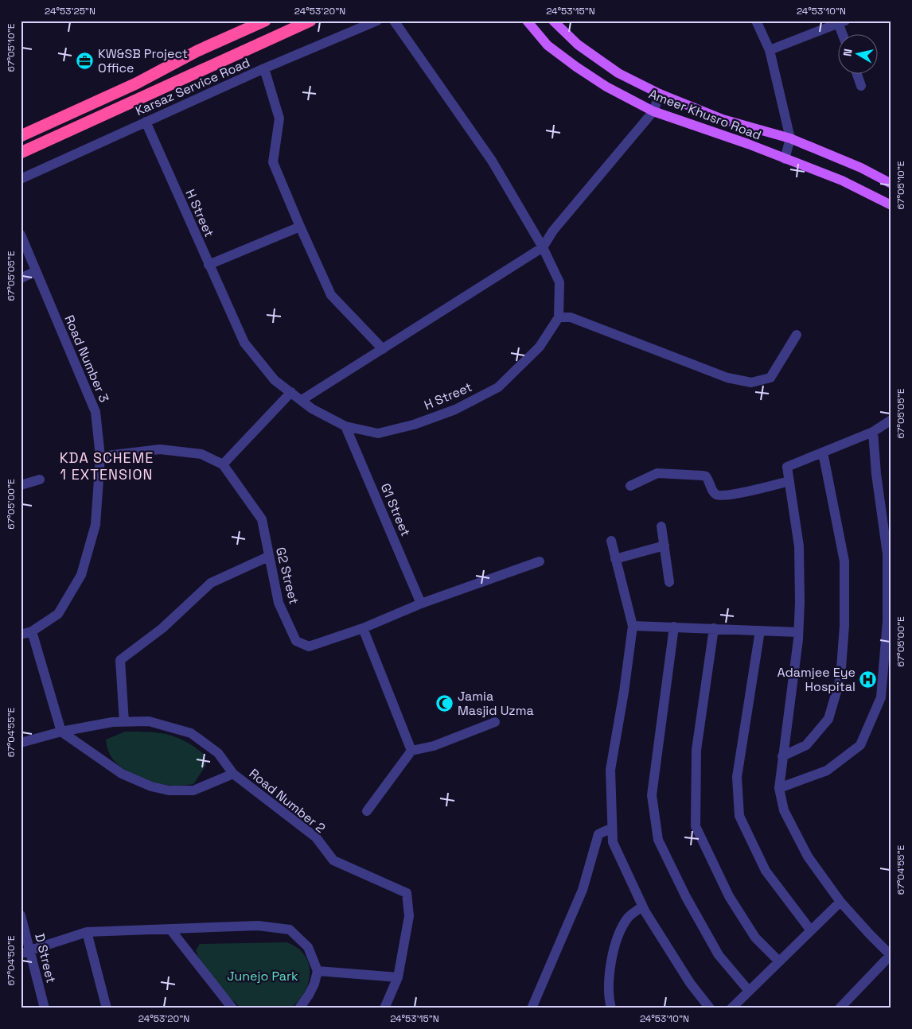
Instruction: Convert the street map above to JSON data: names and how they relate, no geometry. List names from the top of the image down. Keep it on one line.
{"streets":{"main road":["Ameer Khusro Road"],"street":["Karsaz Service Road","H Street","Road Number 3","G1 Street","G2 Street","Road Number 2","D Street"]},"crossings":[["Karsaz Service Road","H Street"],["H Street","G1 Street"],["Road Number 3","G2 Street"],["G1 Street","G2 Street"]],"districts":["KDA SCHEME 1 EXTENSION"],"parks":["Junejo Park"],"places":{"office":["KW&SB Project Office"],"hospital":["Adamjee Eye Hospital"],"mosque":["Jamia Masjid Uzma"]},"north":"left","coordinates":["24°53'25\"N","24°53'20\"N","24°53'15\"N","24°53'10\"N","67°05'10\"E","67°05'05\"E","67°05'00\"E","67°04'55\"E","67°04'50\"E"]}
